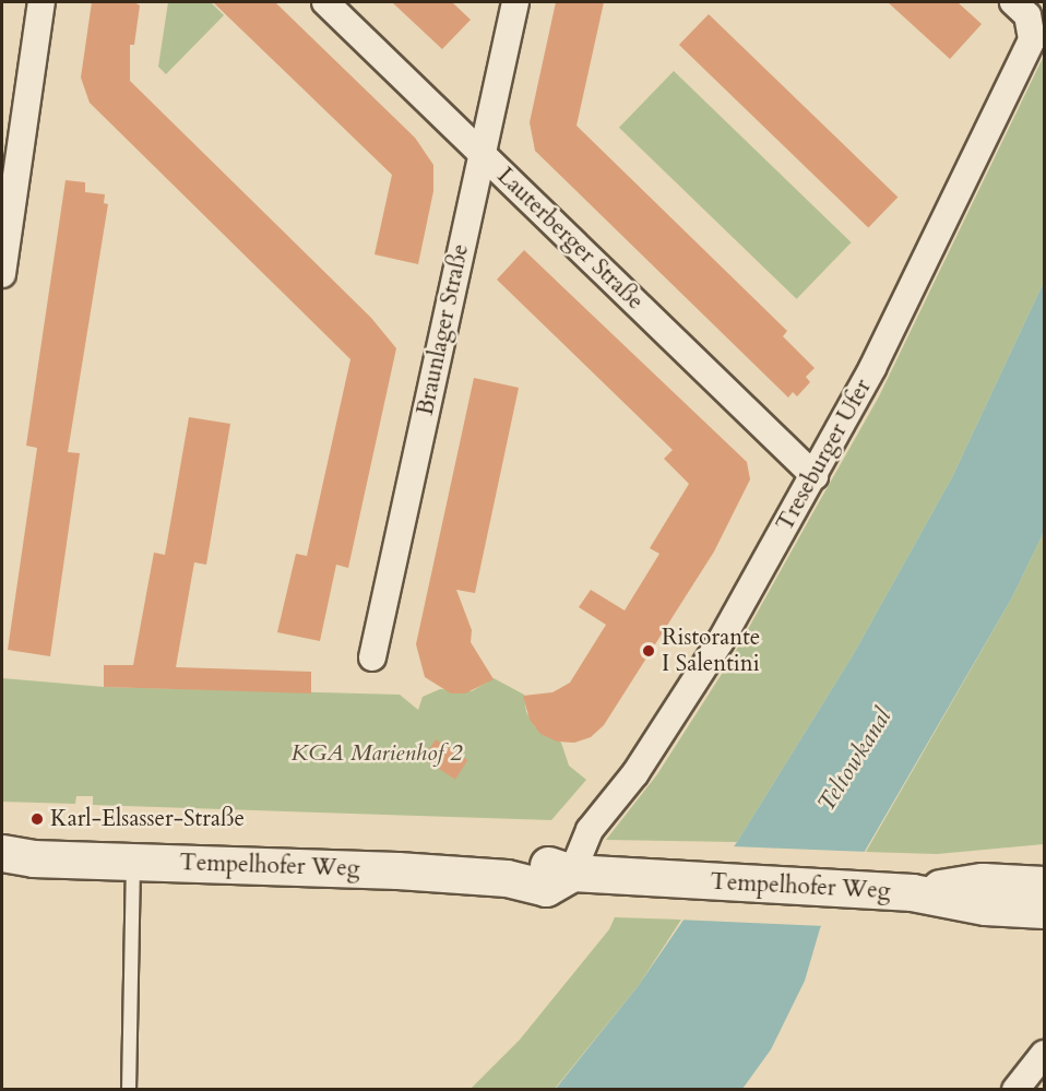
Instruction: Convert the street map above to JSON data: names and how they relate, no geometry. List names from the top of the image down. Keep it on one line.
{"streets":{"street":["Lauterberger Straße","Braunlager Straße","Treseburger Ufer","Tempelhofer Weg"]},"crossings":[["Lauterberger Straße","Braunlager Straße"],["Lauterberger Straße","Treseburger Ufer"],["Treseburger Ufer","Tempelhofer Weg"]],"water":["Teltowkanal"],"parks":["KGA Marienhof 2"],"places":["Ristorante I Salentini","Karl-Elsasser-Straße"]}
